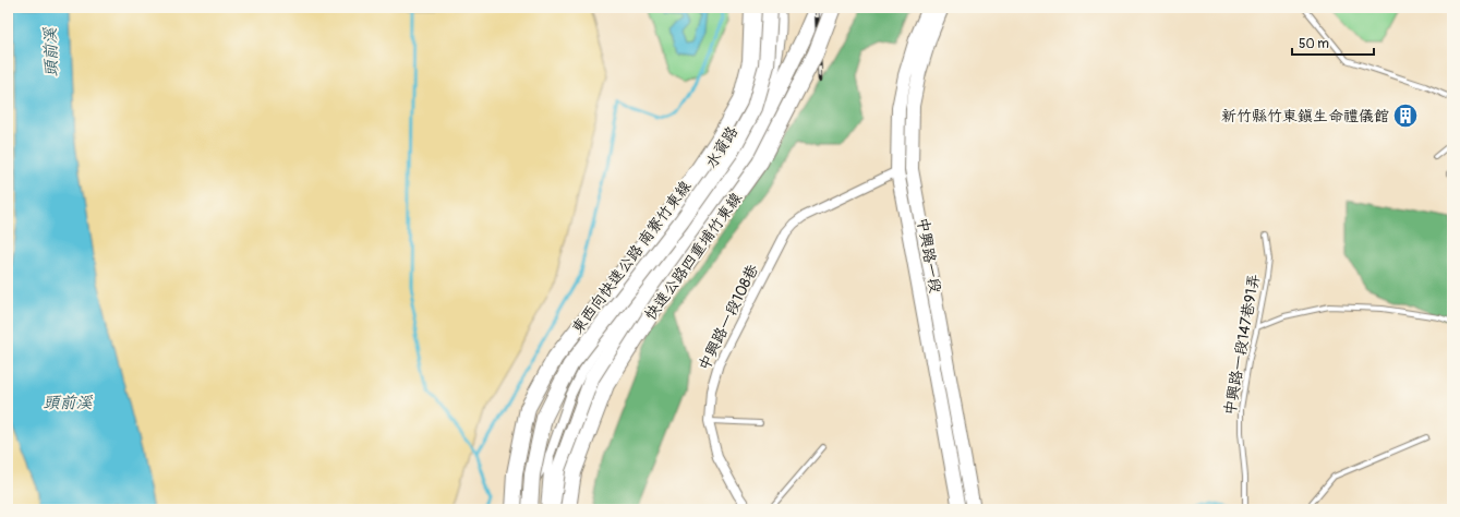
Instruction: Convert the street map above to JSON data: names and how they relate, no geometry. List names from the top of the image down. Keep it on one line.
{"streets":{"highway":["快速公路四重埔竹東線","東西向快速公路 南寮竹東線"],"main road":["中興路一段"],"street":["水資路","中興路一段108巷"],"lane":["中興路一段147巷91弄"]},"crossings":[["中興路一段","中興路一段108巷"]],"water":["頭前溪"],"places":{"building":["新竹縣竹東鎮生命禮儀館"]},"scale_bar":"50 m"}
